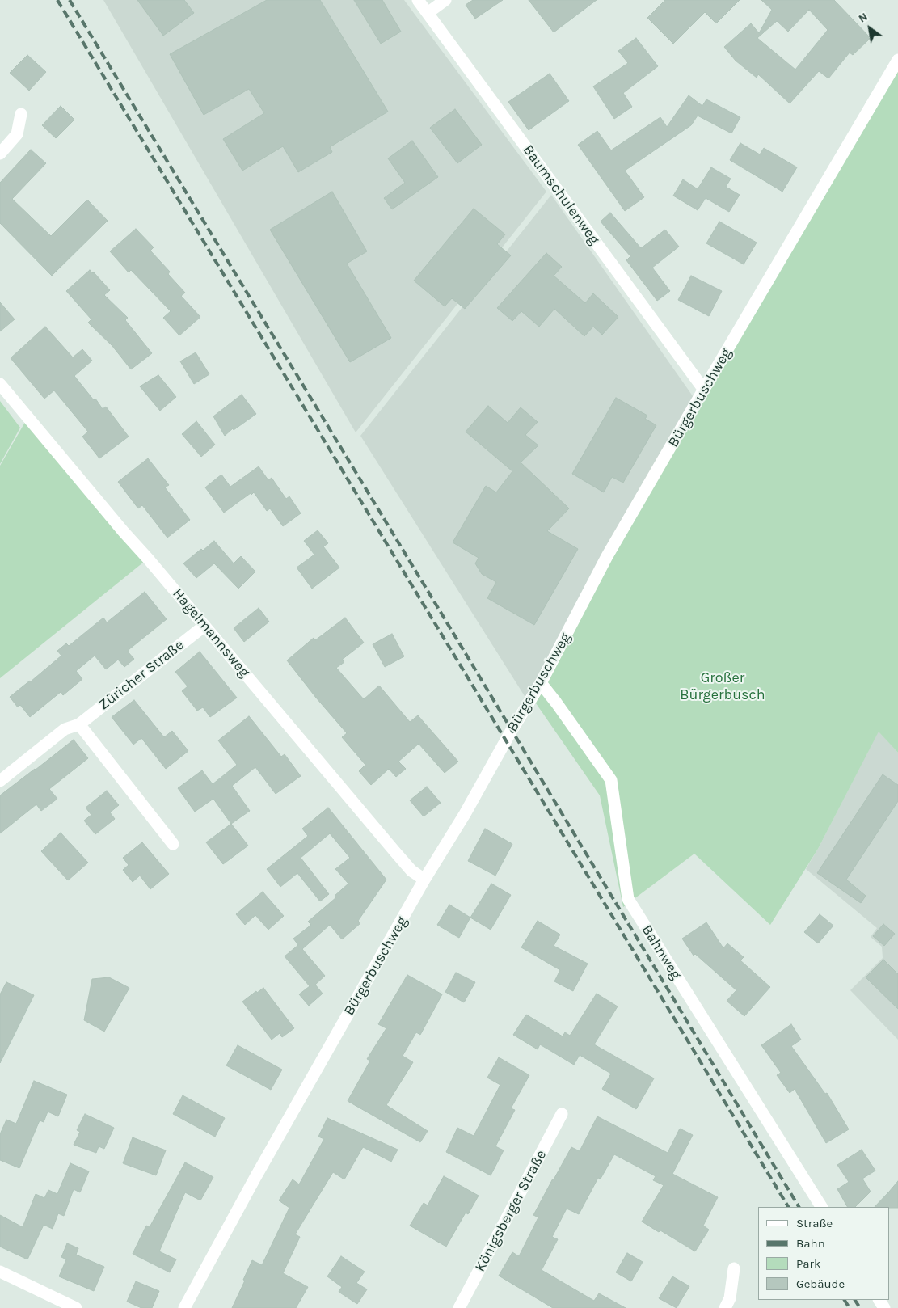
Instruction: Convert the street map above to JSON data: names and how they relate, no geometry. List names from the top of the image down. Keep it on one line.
{"streets":{"street":["Baumschulenweg","Bürgerbuschweg","Hagelmannsweg","Züricher Straße","Bahnweg","Königsberger Straße"]},"crossings":[["Baumschulenweg","Bürgerbuschweg"],["Bürgerbuschweg","Hagelmannsweg"],["Bürgerbuschweg","Bahnweg"],["Hagelmannsweg","Züricher Straße"]],"parks":["Großer Bürgerbusch"],"legend":["Straße","Bahn","Park","Gebäude"],"north":"top left"}
